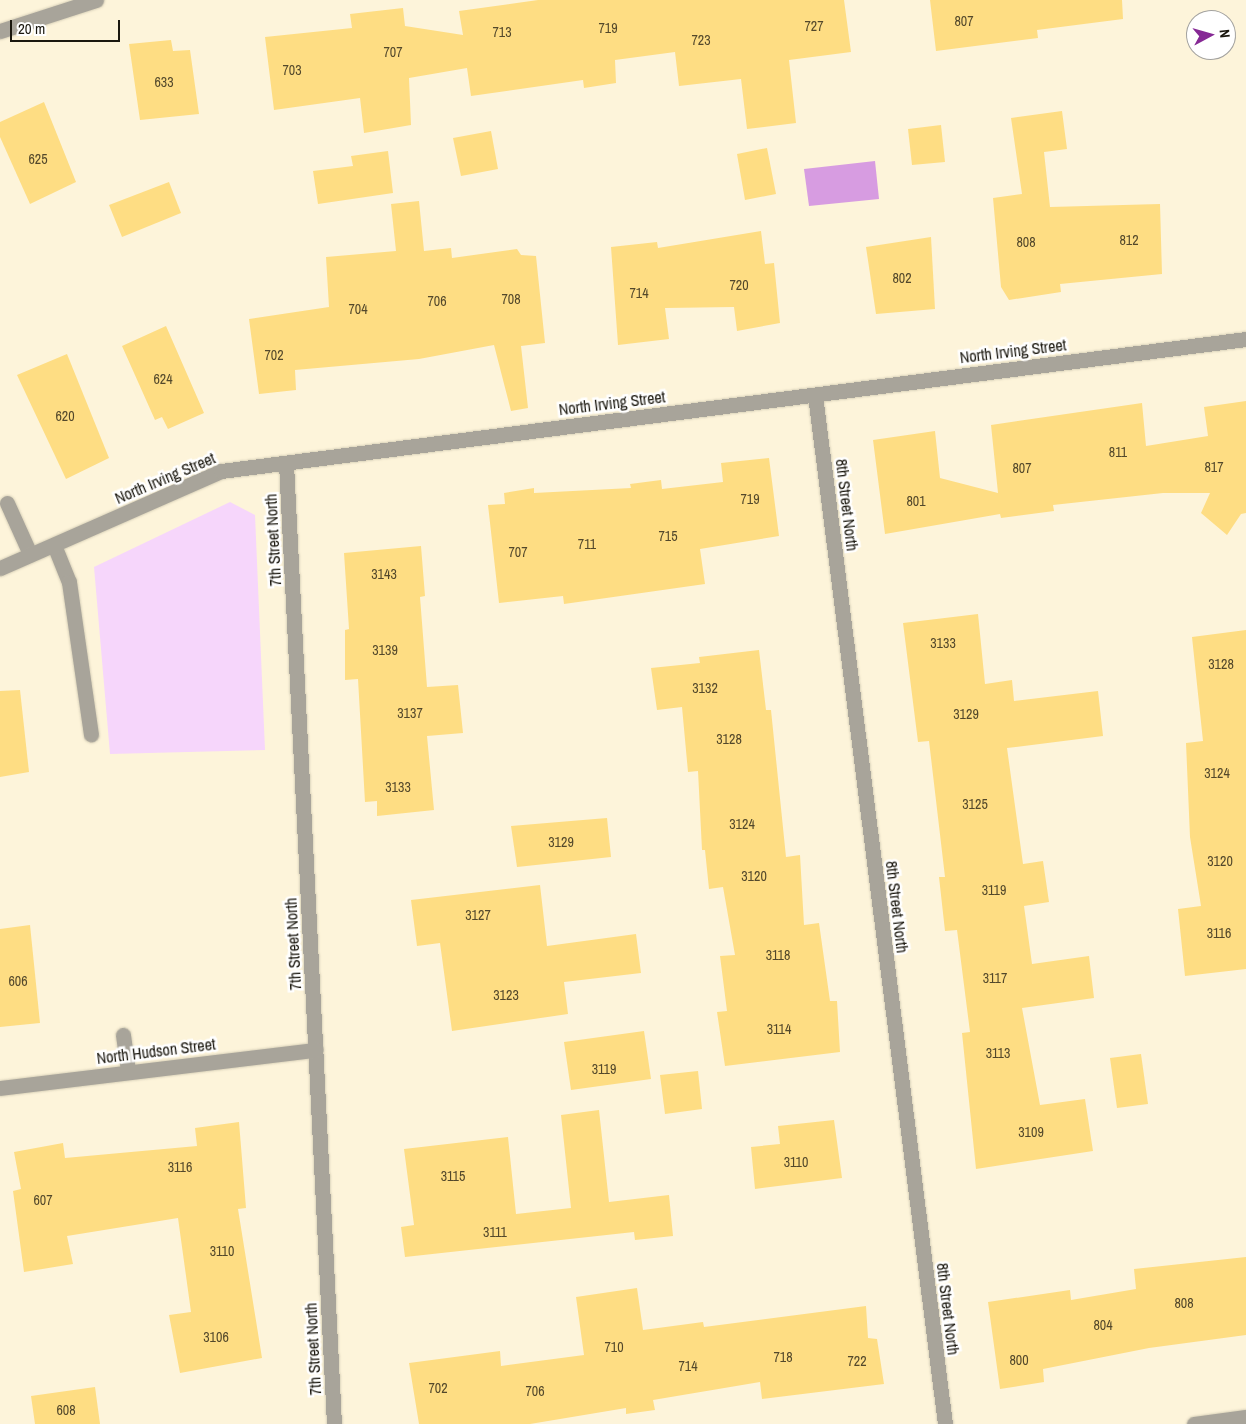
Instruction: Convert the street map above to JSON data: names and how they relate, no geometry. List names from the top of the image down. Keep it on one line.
{"streets":{"street":["North Irving Street","8th Street North","7th Street North","North Hudson Street"]},"crossings":[["North Irving Street","8th Street North"],["North Irving Street","7th Street North"],["7th Street North","North Hudson Street"]],"house_numbers":["807","727","719","713","723","707","703","633","625","812","808","802","720","714","708","706","704","702","624","620","811","817","807","719","801","715","711","707","3143","3133","3139","3128","3132","3137","3129","3128","3124","3133","3125","3124","3129","3120","3120","3119","3127","3116","3118","3117","606","3123","3114","3113","3119","3109","3110","3116","3115","607","3111","3110","808","804","3106","710","718","800","722","714","702","706","608"],"scale_bar":"20 m","north":"right"}
